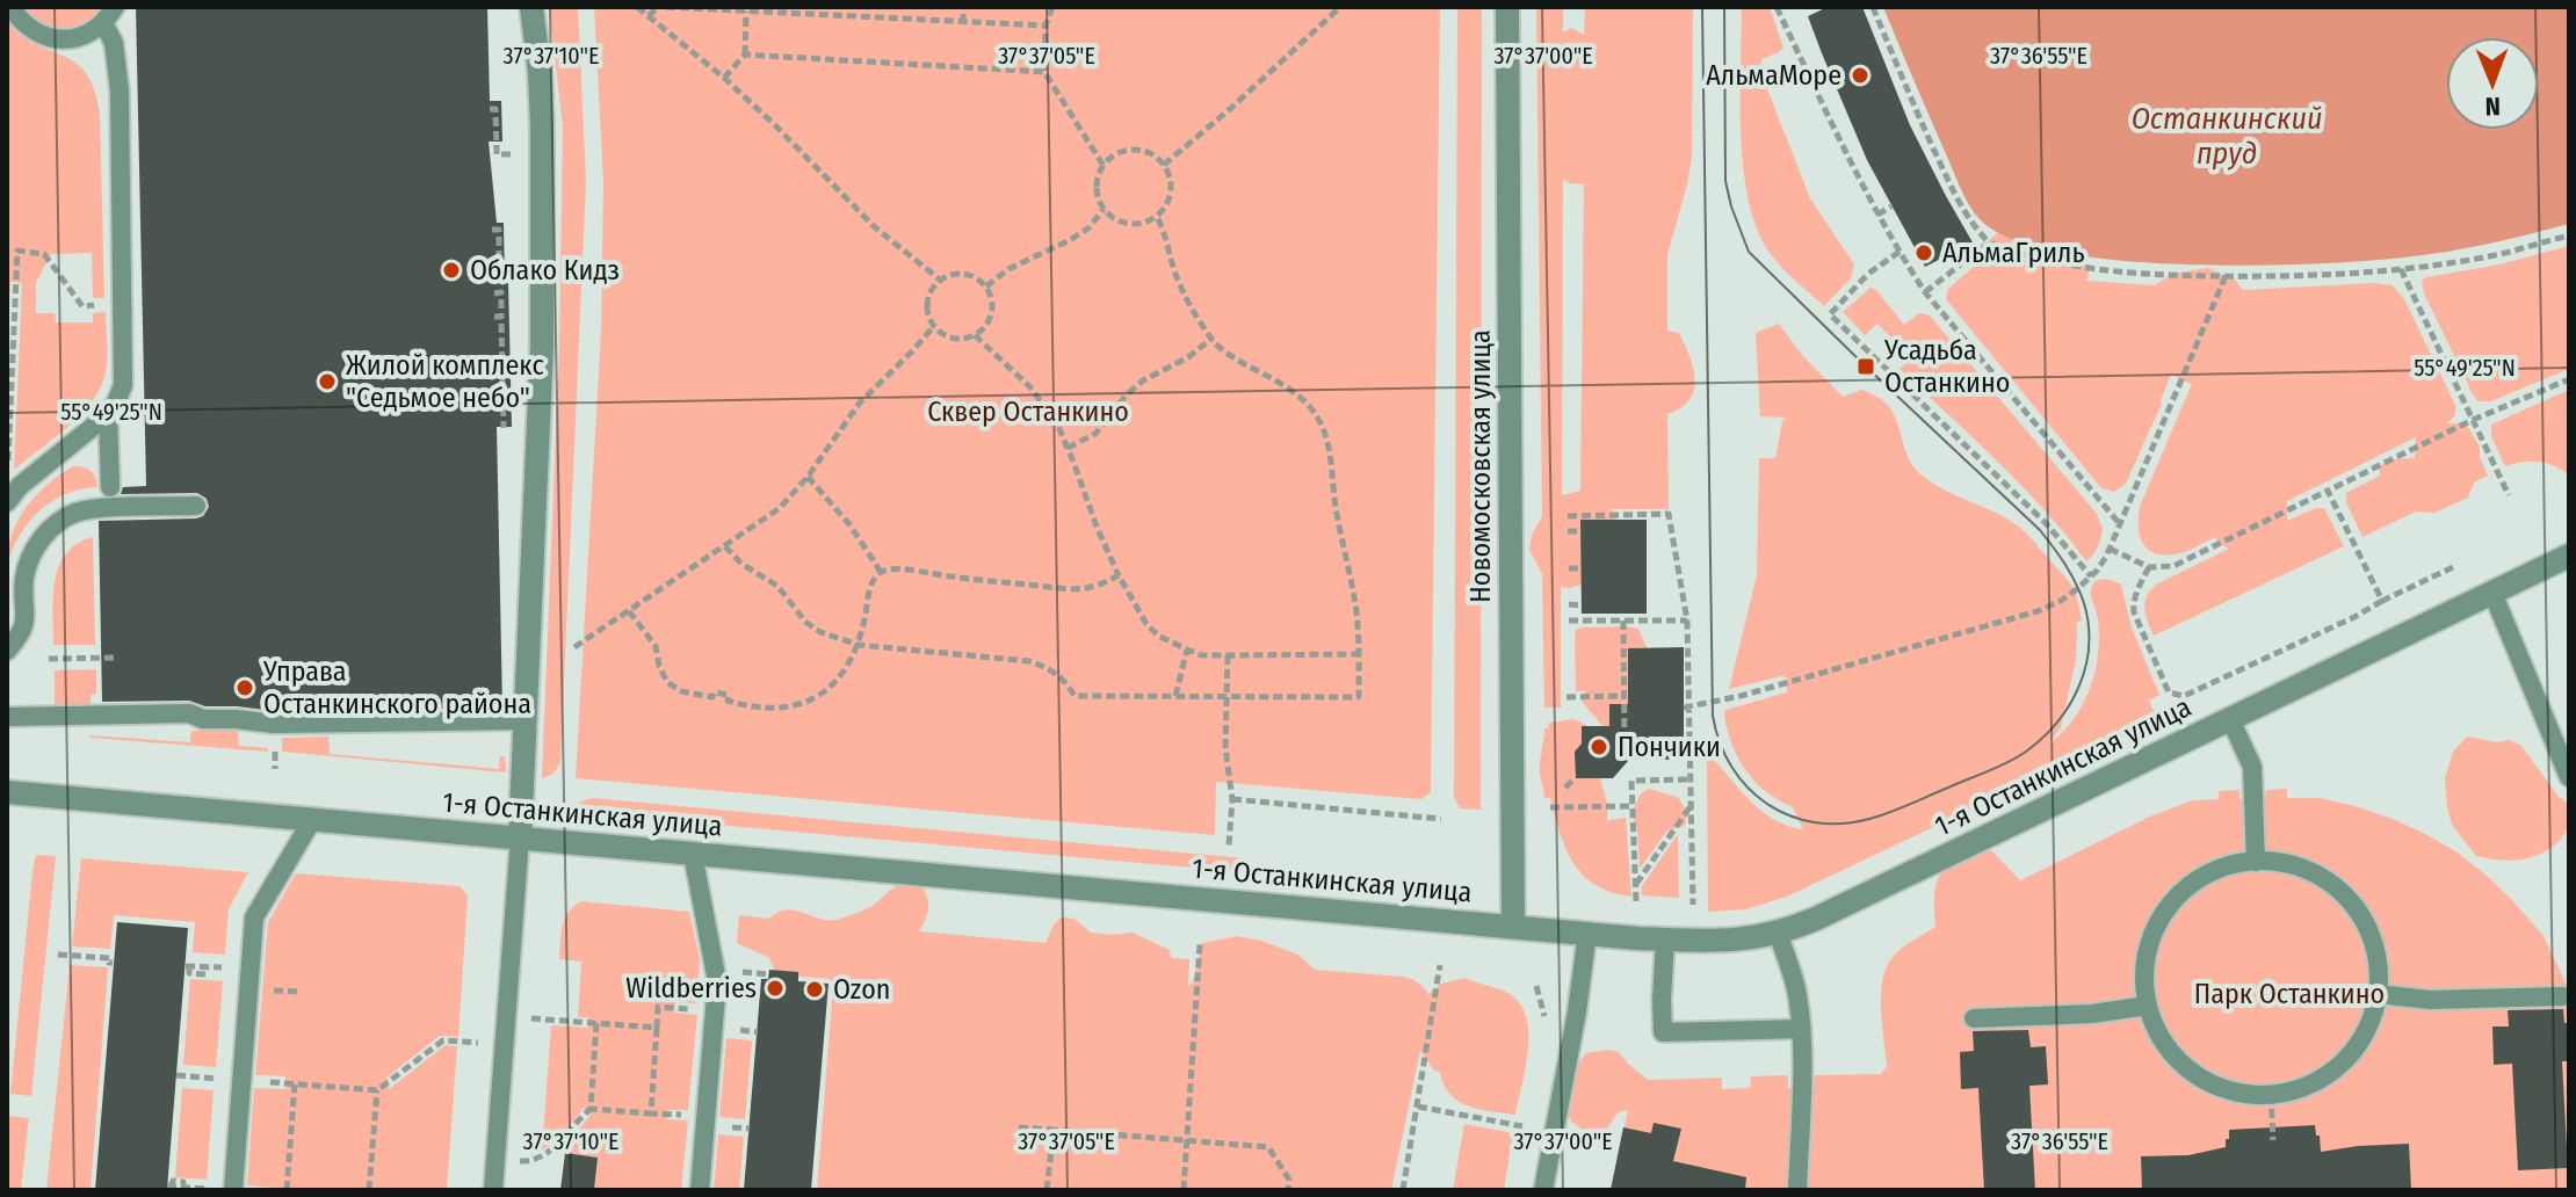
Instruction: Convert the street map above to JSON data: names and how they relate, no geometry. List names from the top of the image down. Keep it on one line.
{"streets":{"street":["Новомосковская улица","1-я Останкинская улица"]},"crossings":[["Новомосковская улица","1-я Останкинская улица"]],"water":["Останкинский пруд"],"parks":["Сквер Останкино","Парк Останкино"],"places":{"other":["АльмаМоре","АльмаГриль","Облако Кидз","Жилой комплекс \"Седьмое небо\"","Управа Останкинского района","Пончики","Wildberries","Ozon"],"transit":["Усадьба Останкино"]},"north":"bottom","coordinates":["37°37'10\"E","37°37'05\"E","37°37'00\"E","37°36'55\"E","55°49'25\"N"]}
